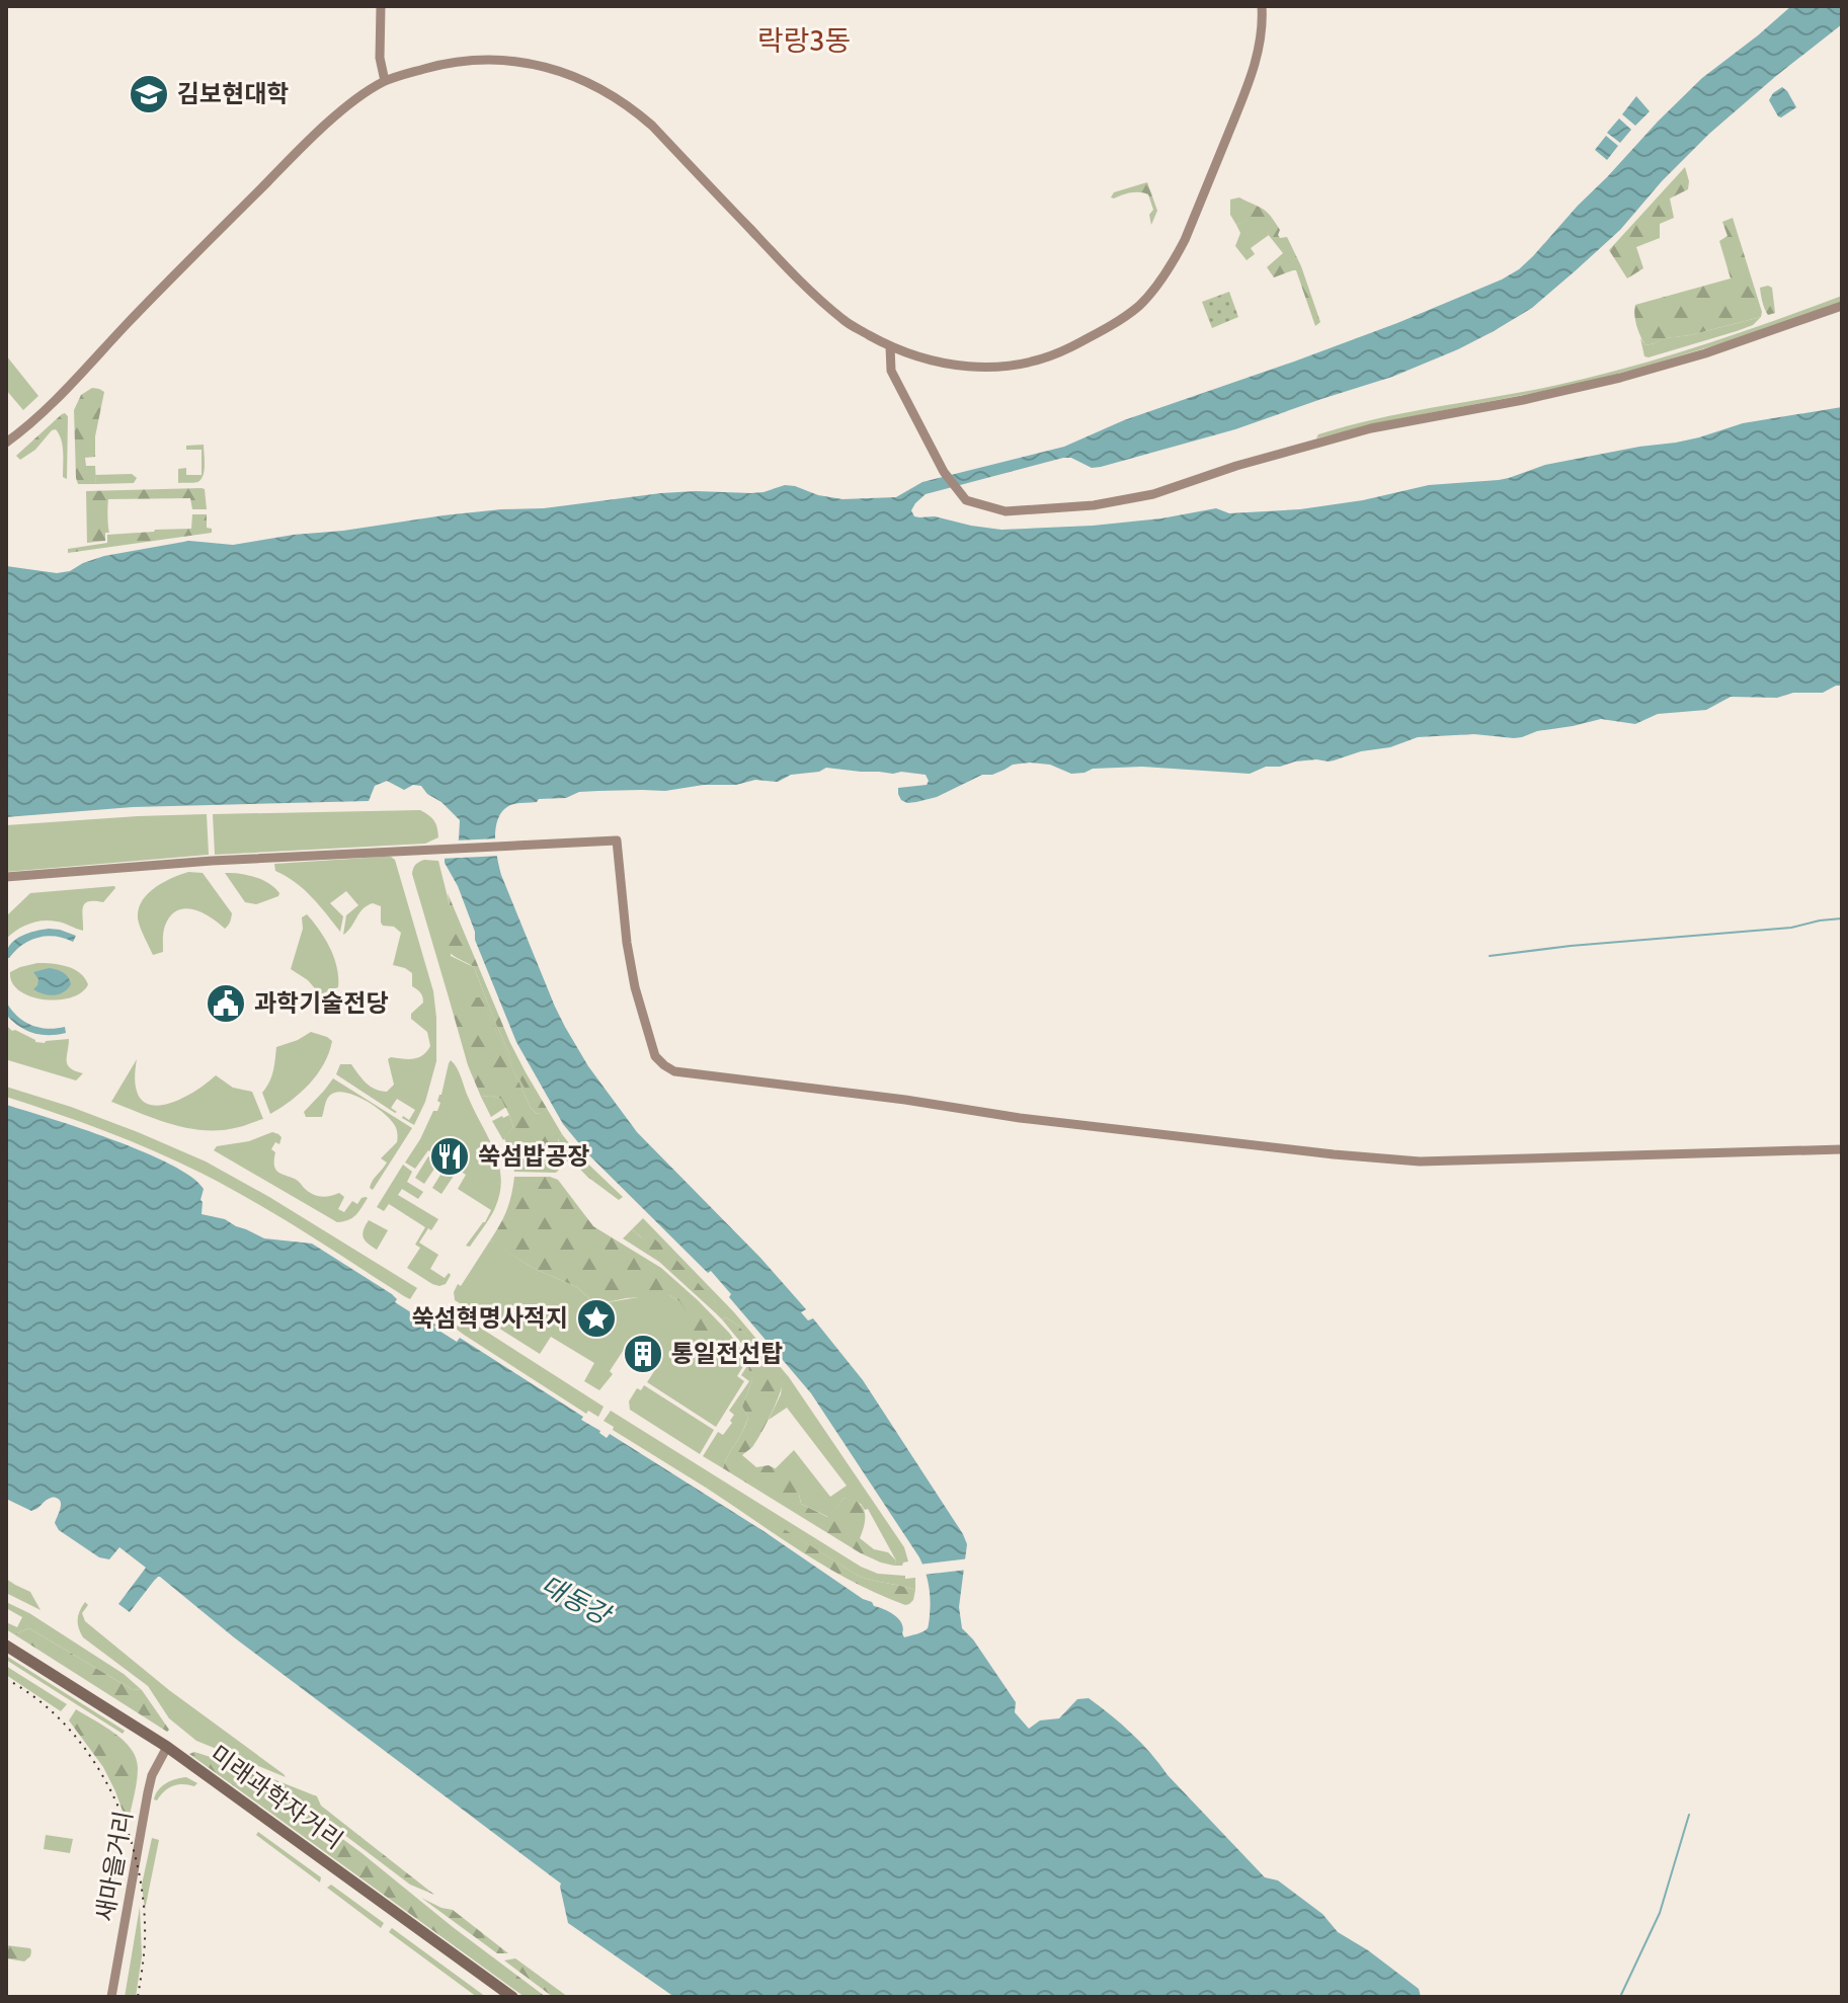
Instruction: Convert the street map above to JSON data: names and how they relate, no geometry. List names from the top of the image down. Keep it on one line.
{"streets":{"main road":["미래과학자거리"],"street":["새마을거리"]},"crossings":[["미래과학자거리","새마을거리"]],"districts":["락랑3동"],"water":["대동강"],"places":{"school or university":["김보현대학"],"public building":["과학기술전당"],"restaurant":["쑥섬밥공장"],"place":["쑥섬혁명사적지"],"building":["통일전선탑"]}}
